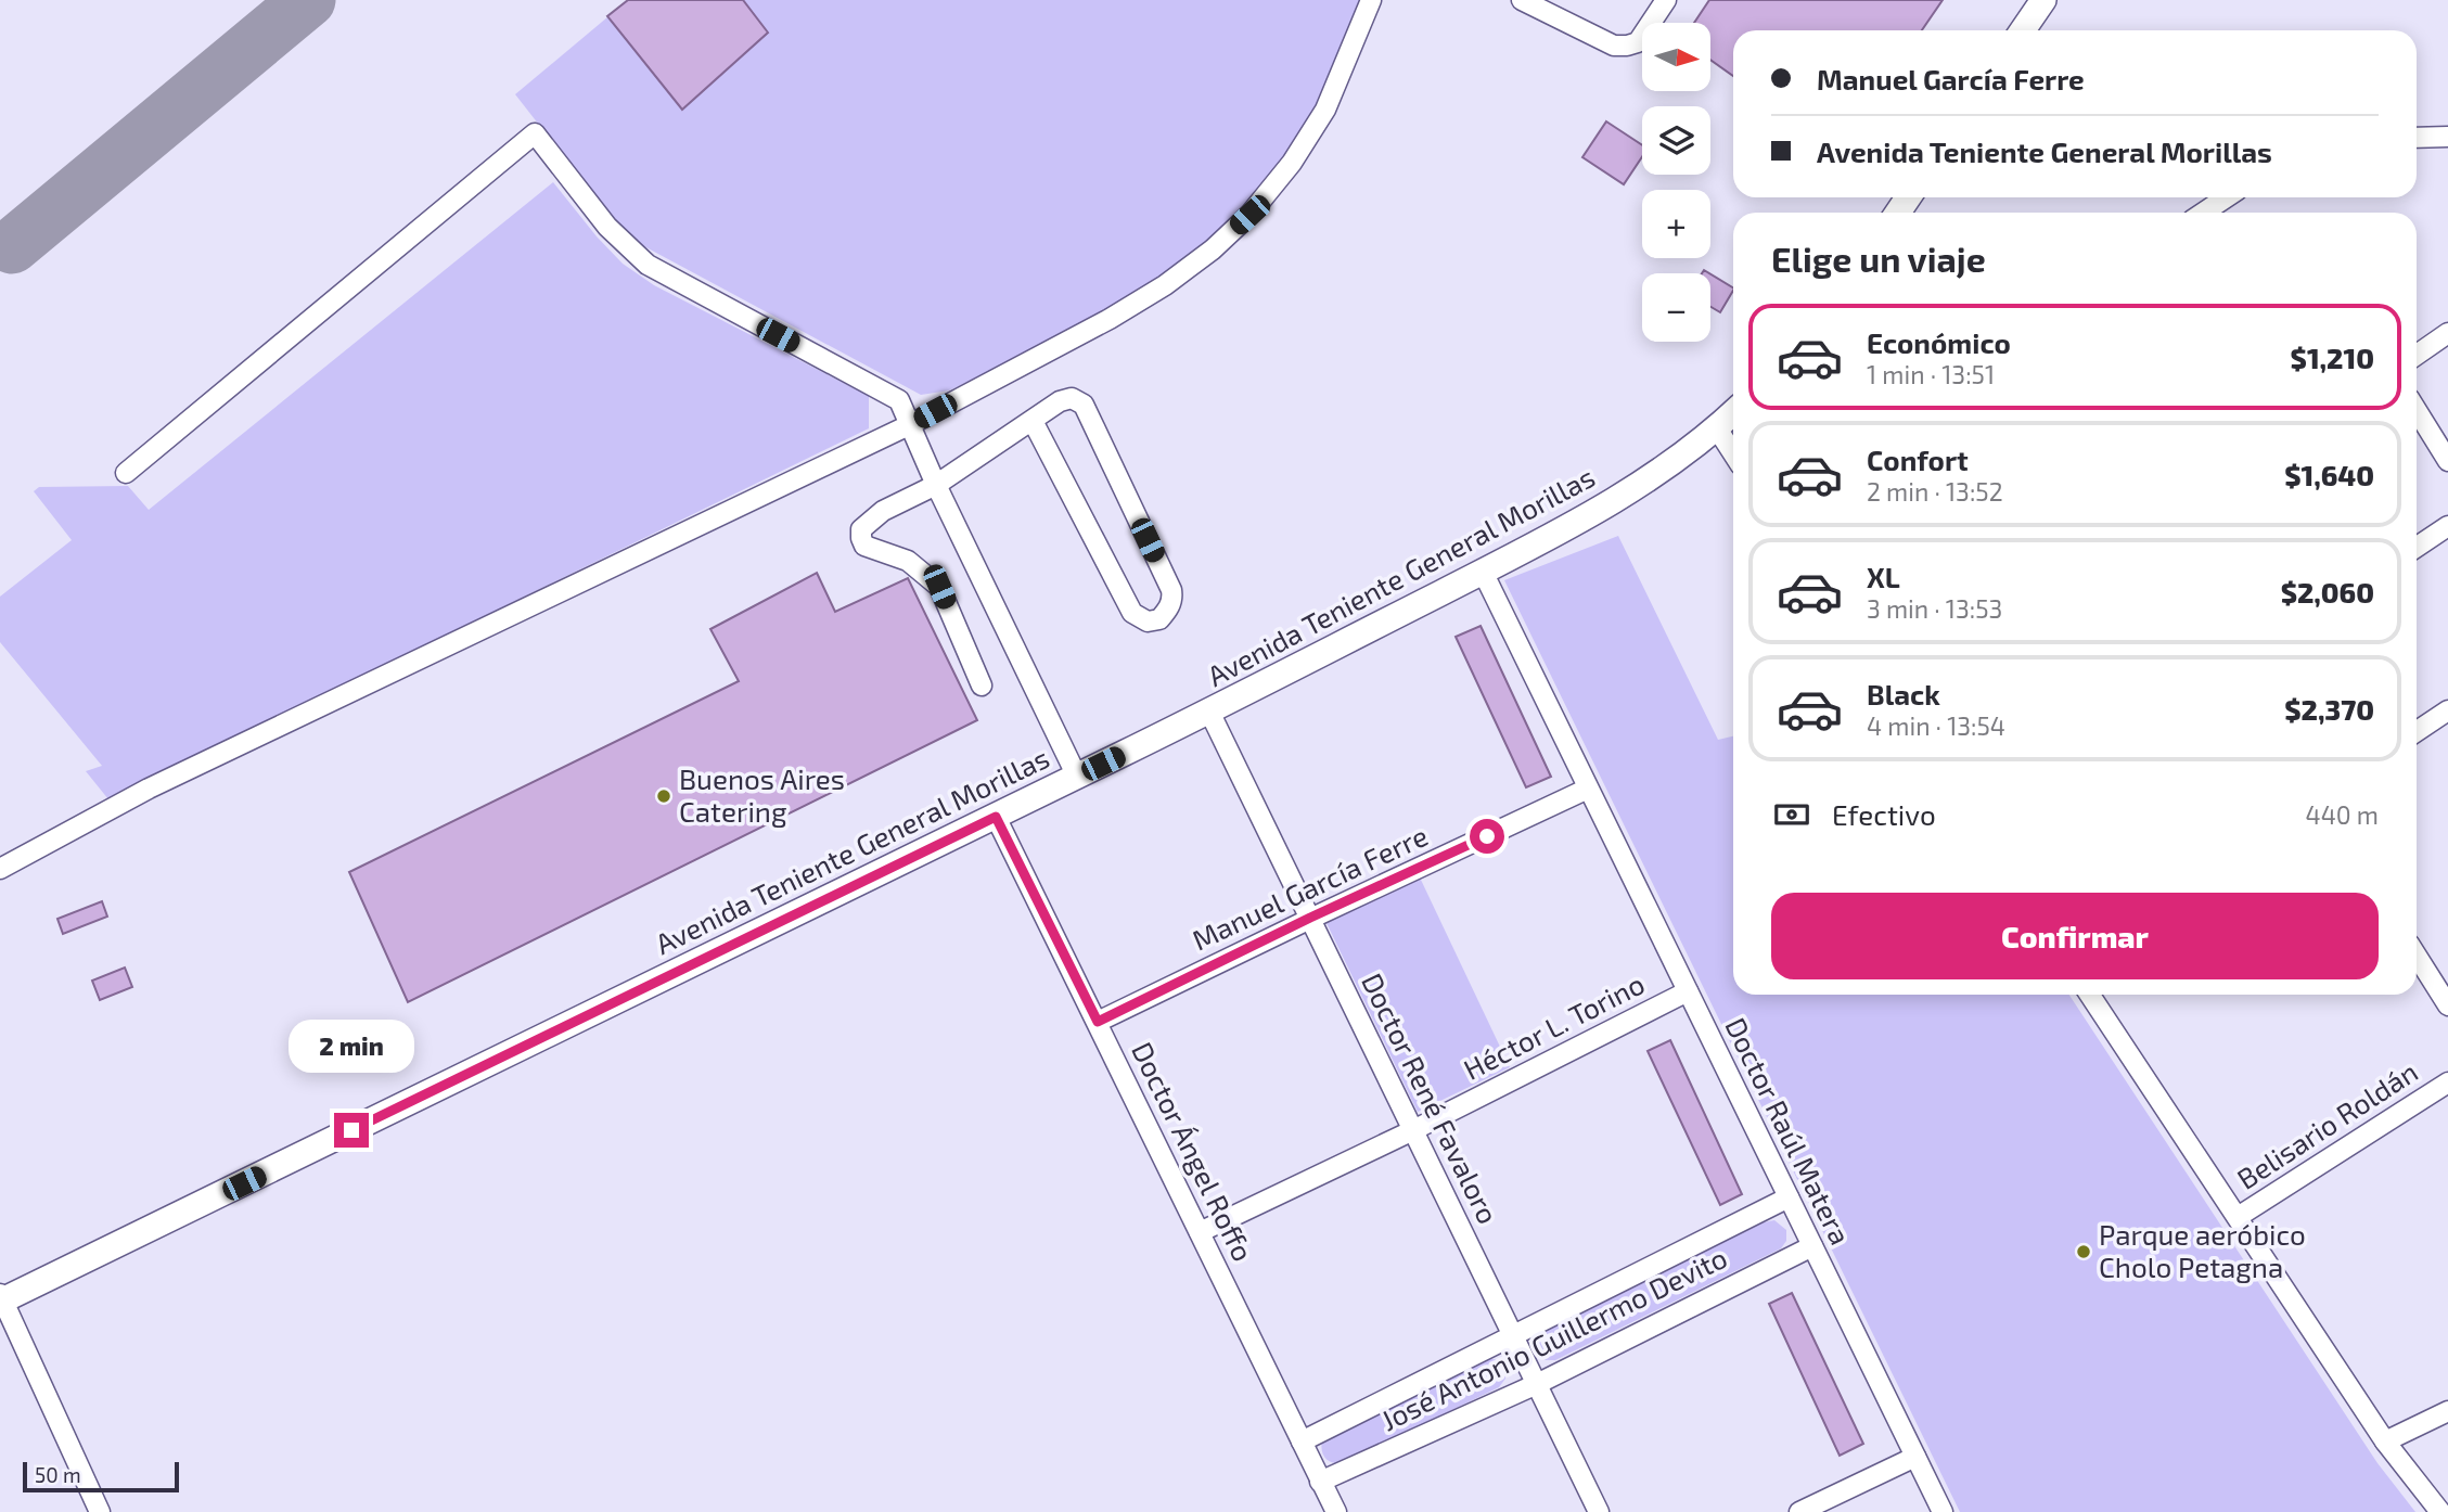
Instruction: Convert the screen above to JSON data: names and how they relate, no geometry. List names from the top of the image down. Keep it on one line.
{"streets":{"main road":["Avenida Teniente General Morillas"],"street":["Manuel García Ferre","Héctor L. Torino","Doctor René Favaloro","Belisario Roldán","Doctor Raúl Matera","Doctor Ángel Roffo","José Antonio Guillermo Devito"]},"crossings":[["Avenida Teniente General Morillas","Doctor René Favaloro"],["Avenida Teniente General Morillas","Doctor Raúl Matera"],["Avenida Teniente General Morillas","Doctor Ángel Roffo"],["Manuel García Ferre","Doctor René Favaloro"],["Manuel García Ferre","Doctor Raúl Matera"],["Manuel García Ferre","Doctor Ángel Roffo"],["Héctor L. Torino","Doctor René Favaloro"],["Héctor L. Torino","Doctor Raúl Matera"],["Héctor L. Torino","Doctor Ángel Roffo"],["Doctor René Favaloro","José Antonio Guillermo Devito"],["Doctor Raúl Matera","José Antonio Guillermo Devito"],["Doctor Ángel Roffo","José Antonio Guillermo Devito"]],"places":["Buenos Aires Catering","Parque aeróbico Cholo Petagna"],"scale_bar":"50 m","north":"right","page":{"map_buttons":["+","−"],"banner":["Manuel García Ferre","Avenida Teniente General Morillas"],"heading":"Elige un viaje","list":[{"name":"Económico","note":"1 min · 13:51","value":"$1,210"},{"name":"Confort","note":"2 min · 13:52","value":"$1,640"},{"name":"XL","note":"3 min · 13:53","value":"$2,060"},{"name":"Black","note":"4 min · 13:54","value":"$2,370"}],"pay":["Efectivo","440 m"],"buttons":"Confirmar","bubble":"2 min","scale":"50 m"}}
